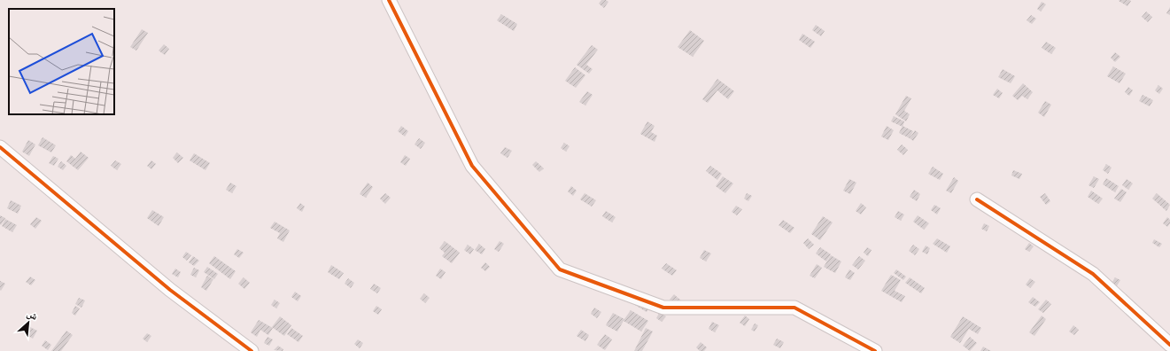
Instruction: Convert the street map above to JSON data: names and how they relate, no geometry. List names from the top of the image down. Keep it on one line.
{"north":"top right"}
